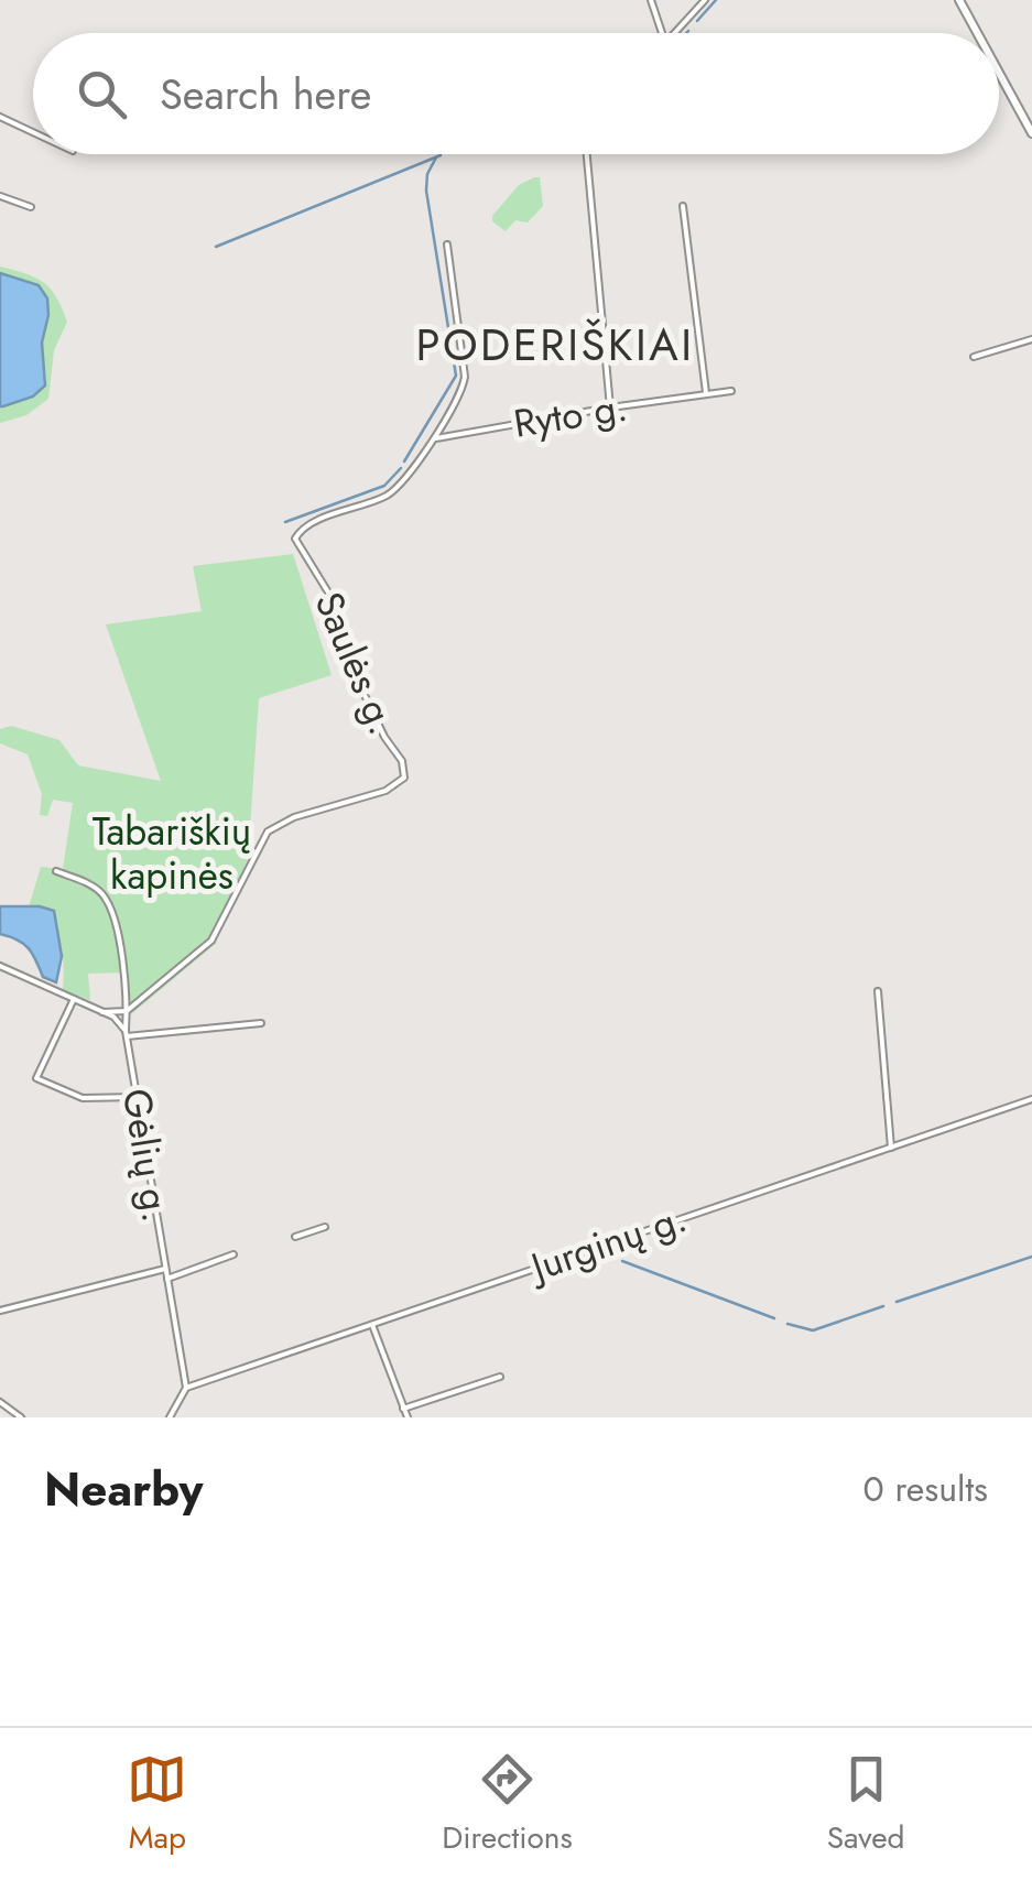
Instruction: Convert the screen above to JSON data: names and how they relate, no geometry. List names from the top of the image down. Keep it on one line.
{"streets":{"street":["Ryto g.","Saulės g.","Gėlių g.","Jurginų g."]},"crossings":[["Ryto g.","Saulės g."],["Saulės g.","Gėlių g."],["Gėlių g.","Jurginų g."]],"districts":["PODERIŠKIAI"],"parks":["Tabariškių kapinės"],"page":{"search":"Search here","heading":["Nearby","0 results"],"nav":["Map","Directions","Saved"]}}
